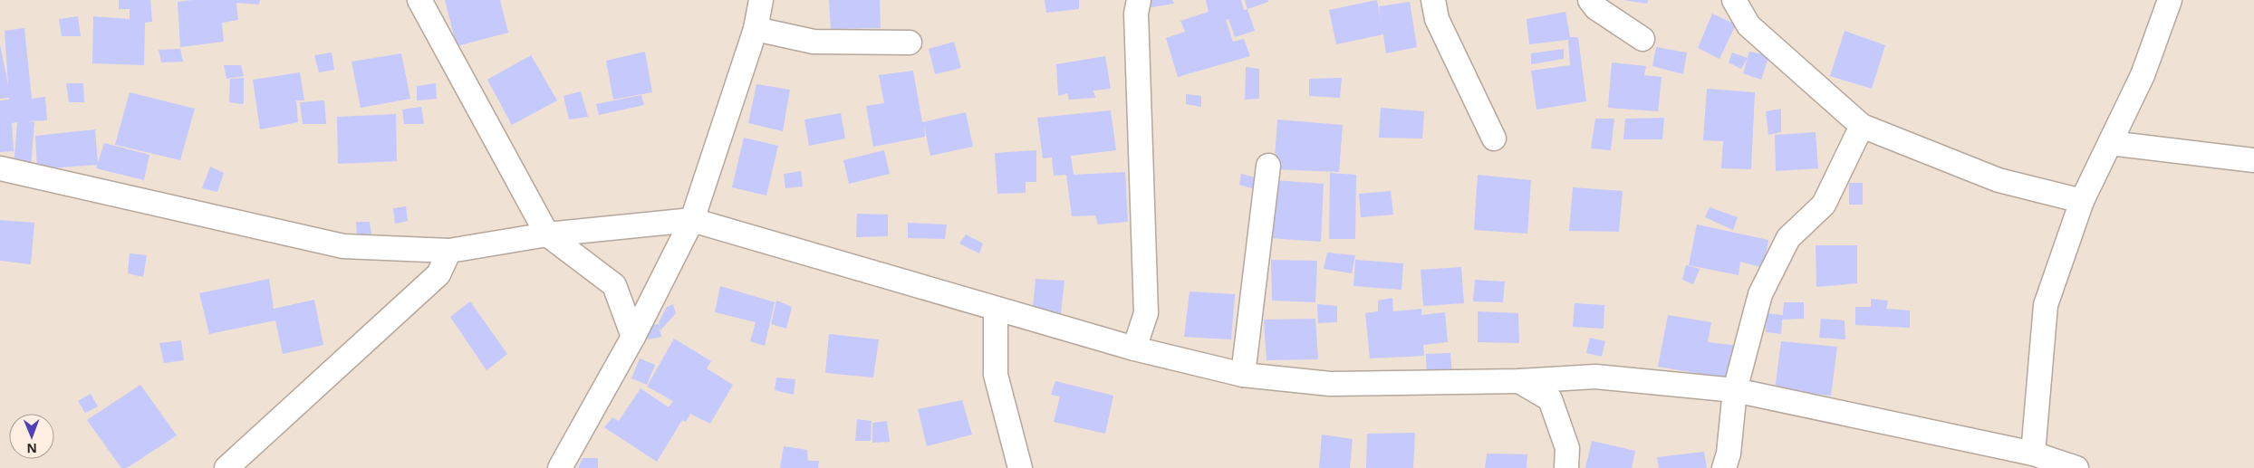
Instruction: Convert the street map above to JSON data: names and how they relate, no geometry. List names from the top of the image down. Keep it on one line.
{"north":"bottom"}
